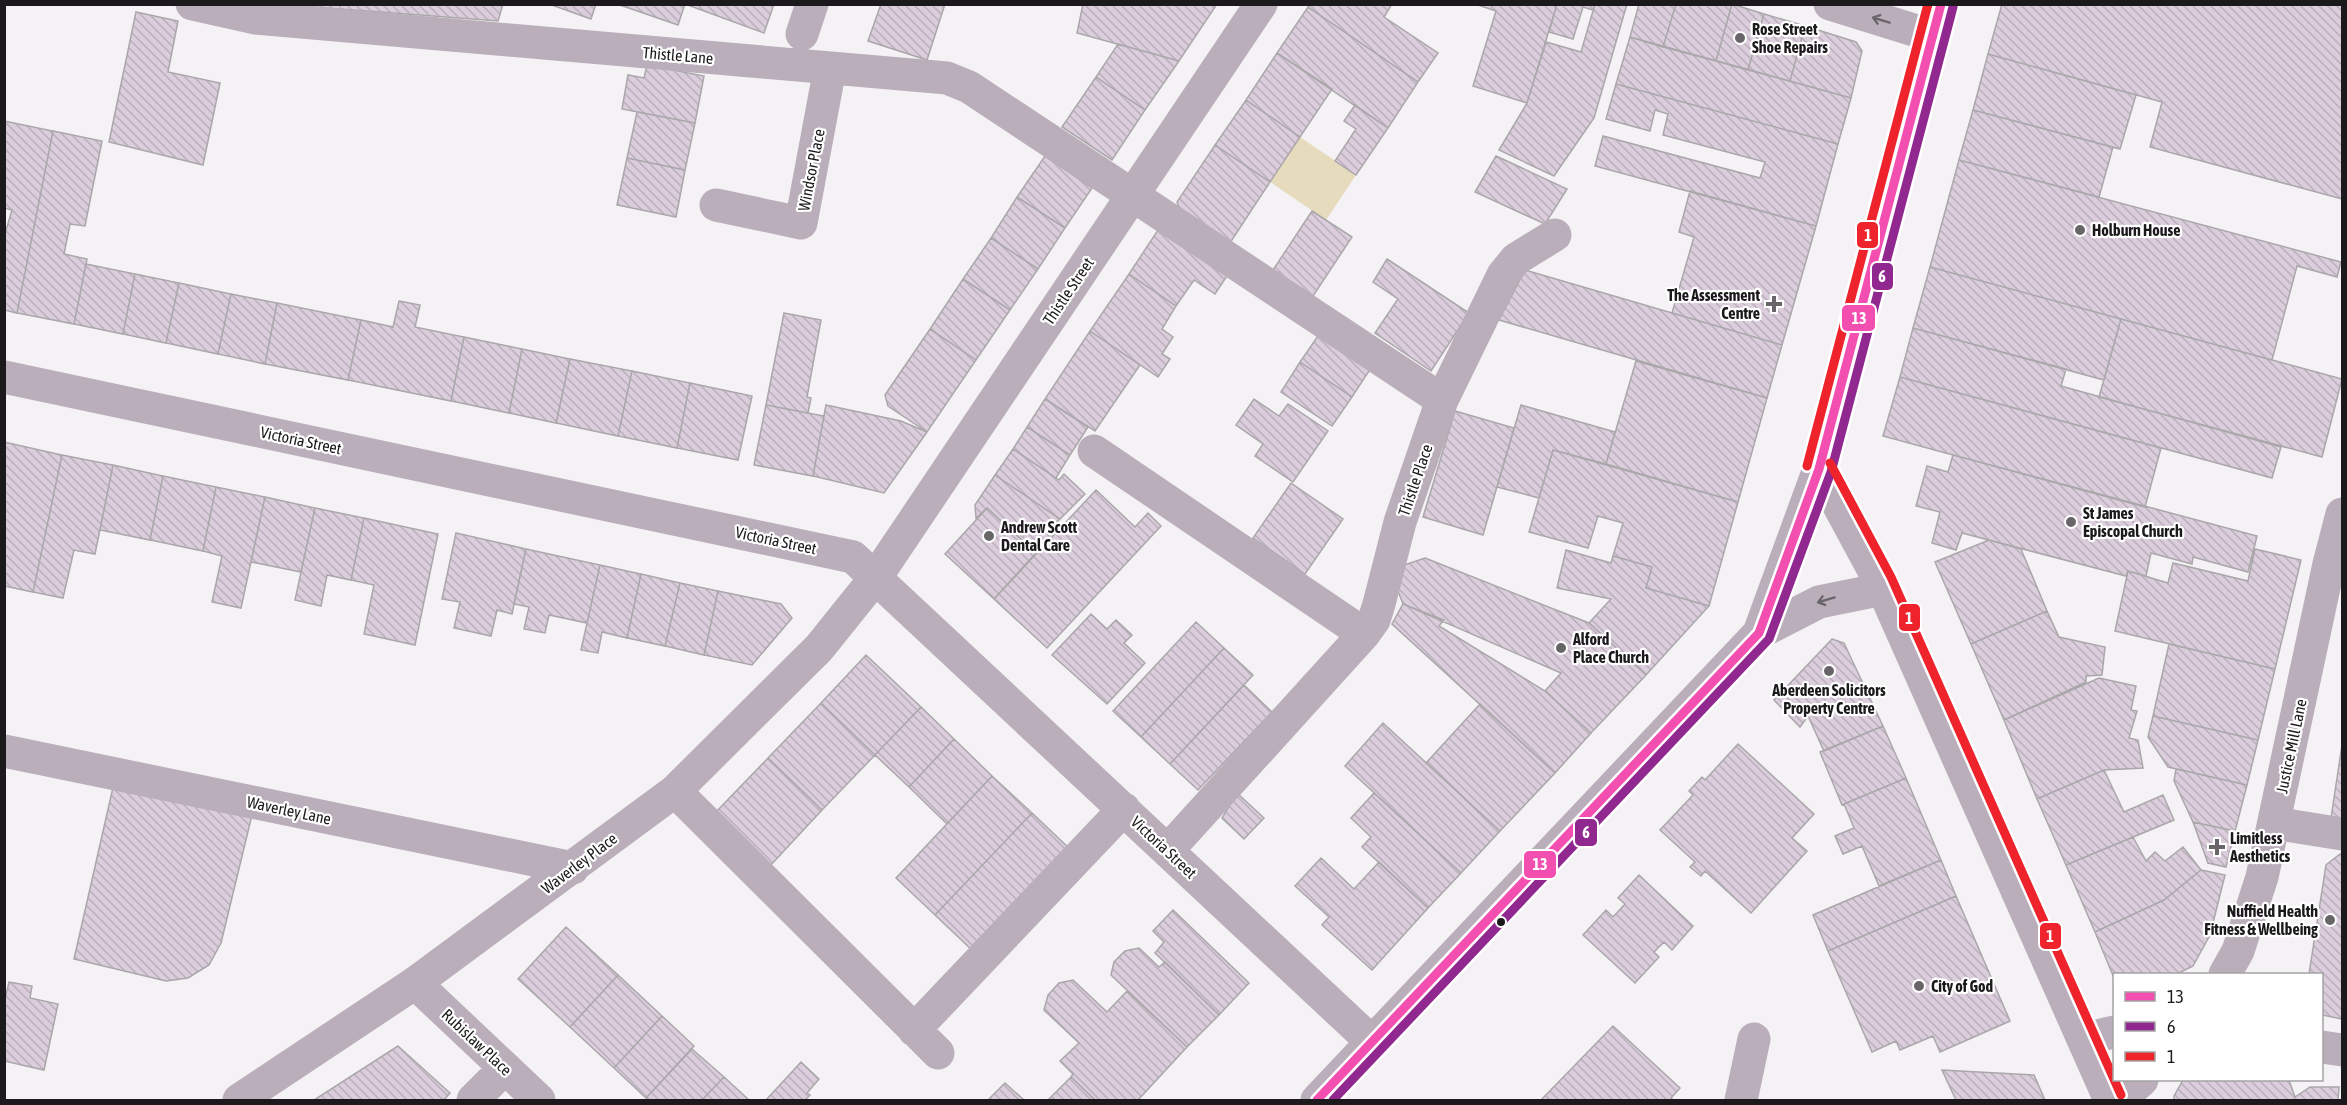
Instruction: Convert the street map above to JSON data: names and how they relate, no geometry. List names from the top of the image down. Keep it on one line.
{"streets":{"street":["Thistle Lane","Windsor Place","Thistle Street","Victoria Street","Thistle Place","Justice Mill Lane","Waverley Lane","Waverley Place","Rubislaw Place"]},"crossings":[["Thistle Lane","Windsor Place"],["Thistle Lane","Thistle Street"],["Thistle Street","Victoria Street"],["Thistle Street","Waverley Place"],["Victoria Street","Thistle Place"],["Victoria Street","Waverley Place"],["Waverley Lane","Waverley Place"],["Waverley Place","Rubislaw Place"]],"places":{"other":["Rose Street Shoe Repairs","Holburn House","St James Episcopal Church","Andrew Scott Dental Care","Alford Place Church","Aberdeen Solicitors Property Centre","Nuffield Health Fitness & Wellbeing","City of God"],"health":["The Assessment Centre","Limitless Aesthetics"]},"lines":["transit line 13","transit line 1","transit line 6"],"legend":["13","6","1"]}
